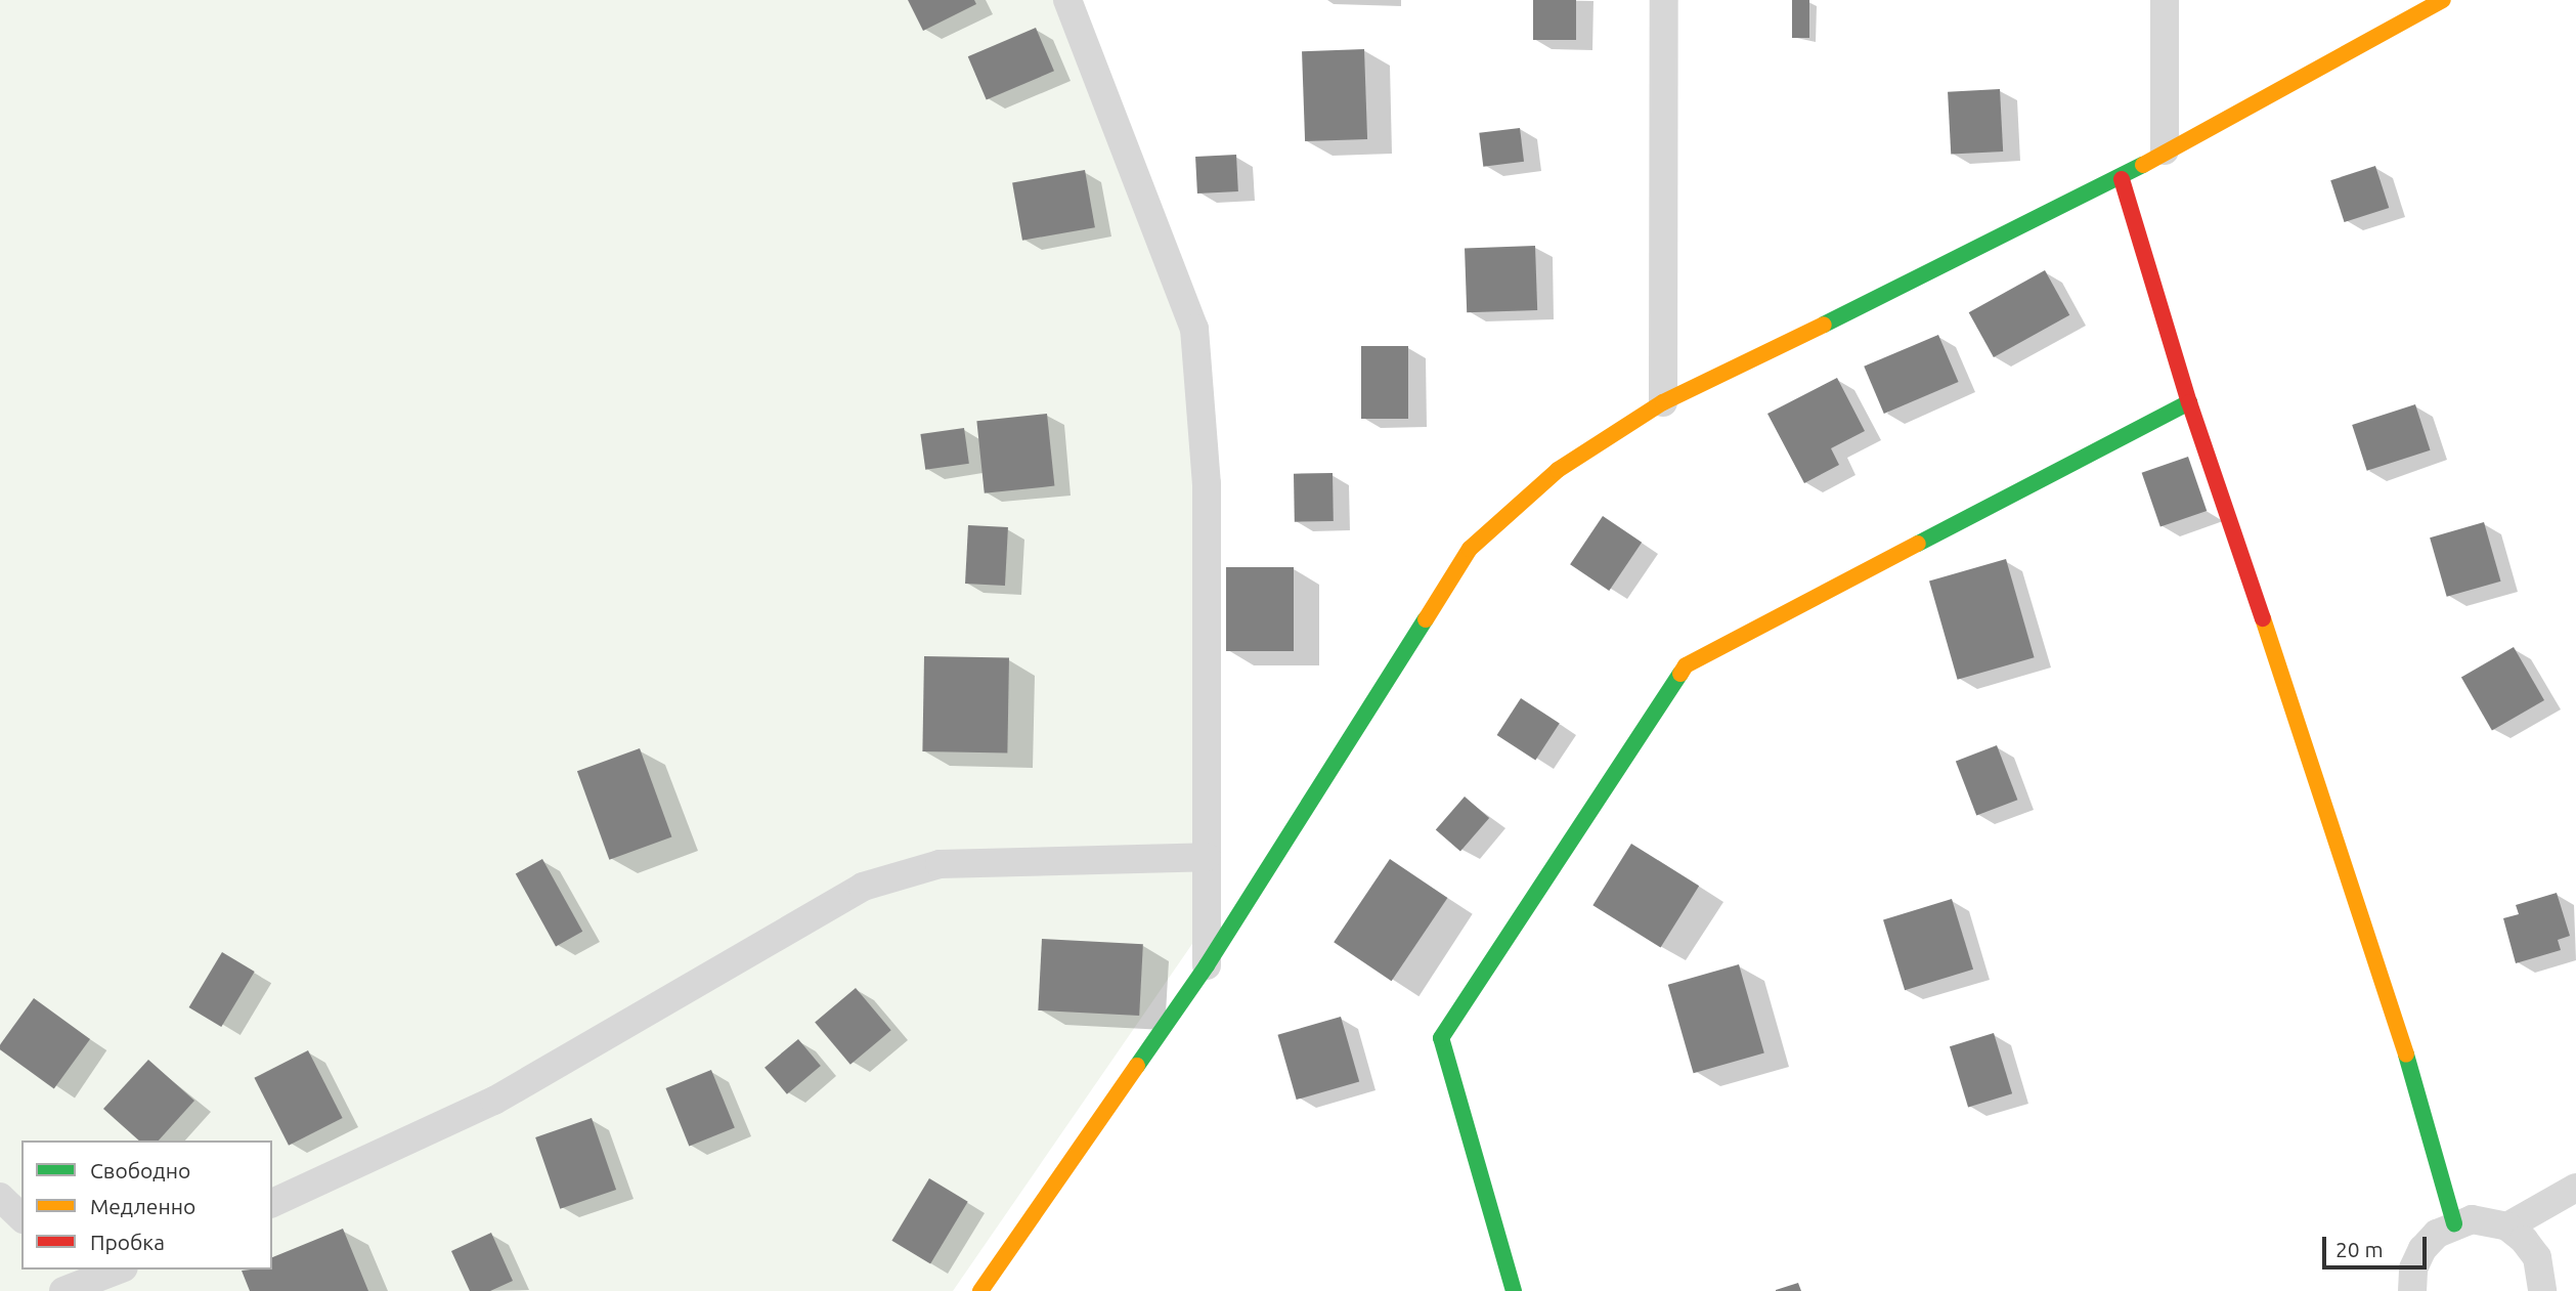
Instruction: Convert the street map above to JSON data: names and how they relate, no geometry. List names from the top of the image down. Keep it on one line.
{"legend":["Свободно","Медленно","Пробка"],"scale_bar":"20 m"}
